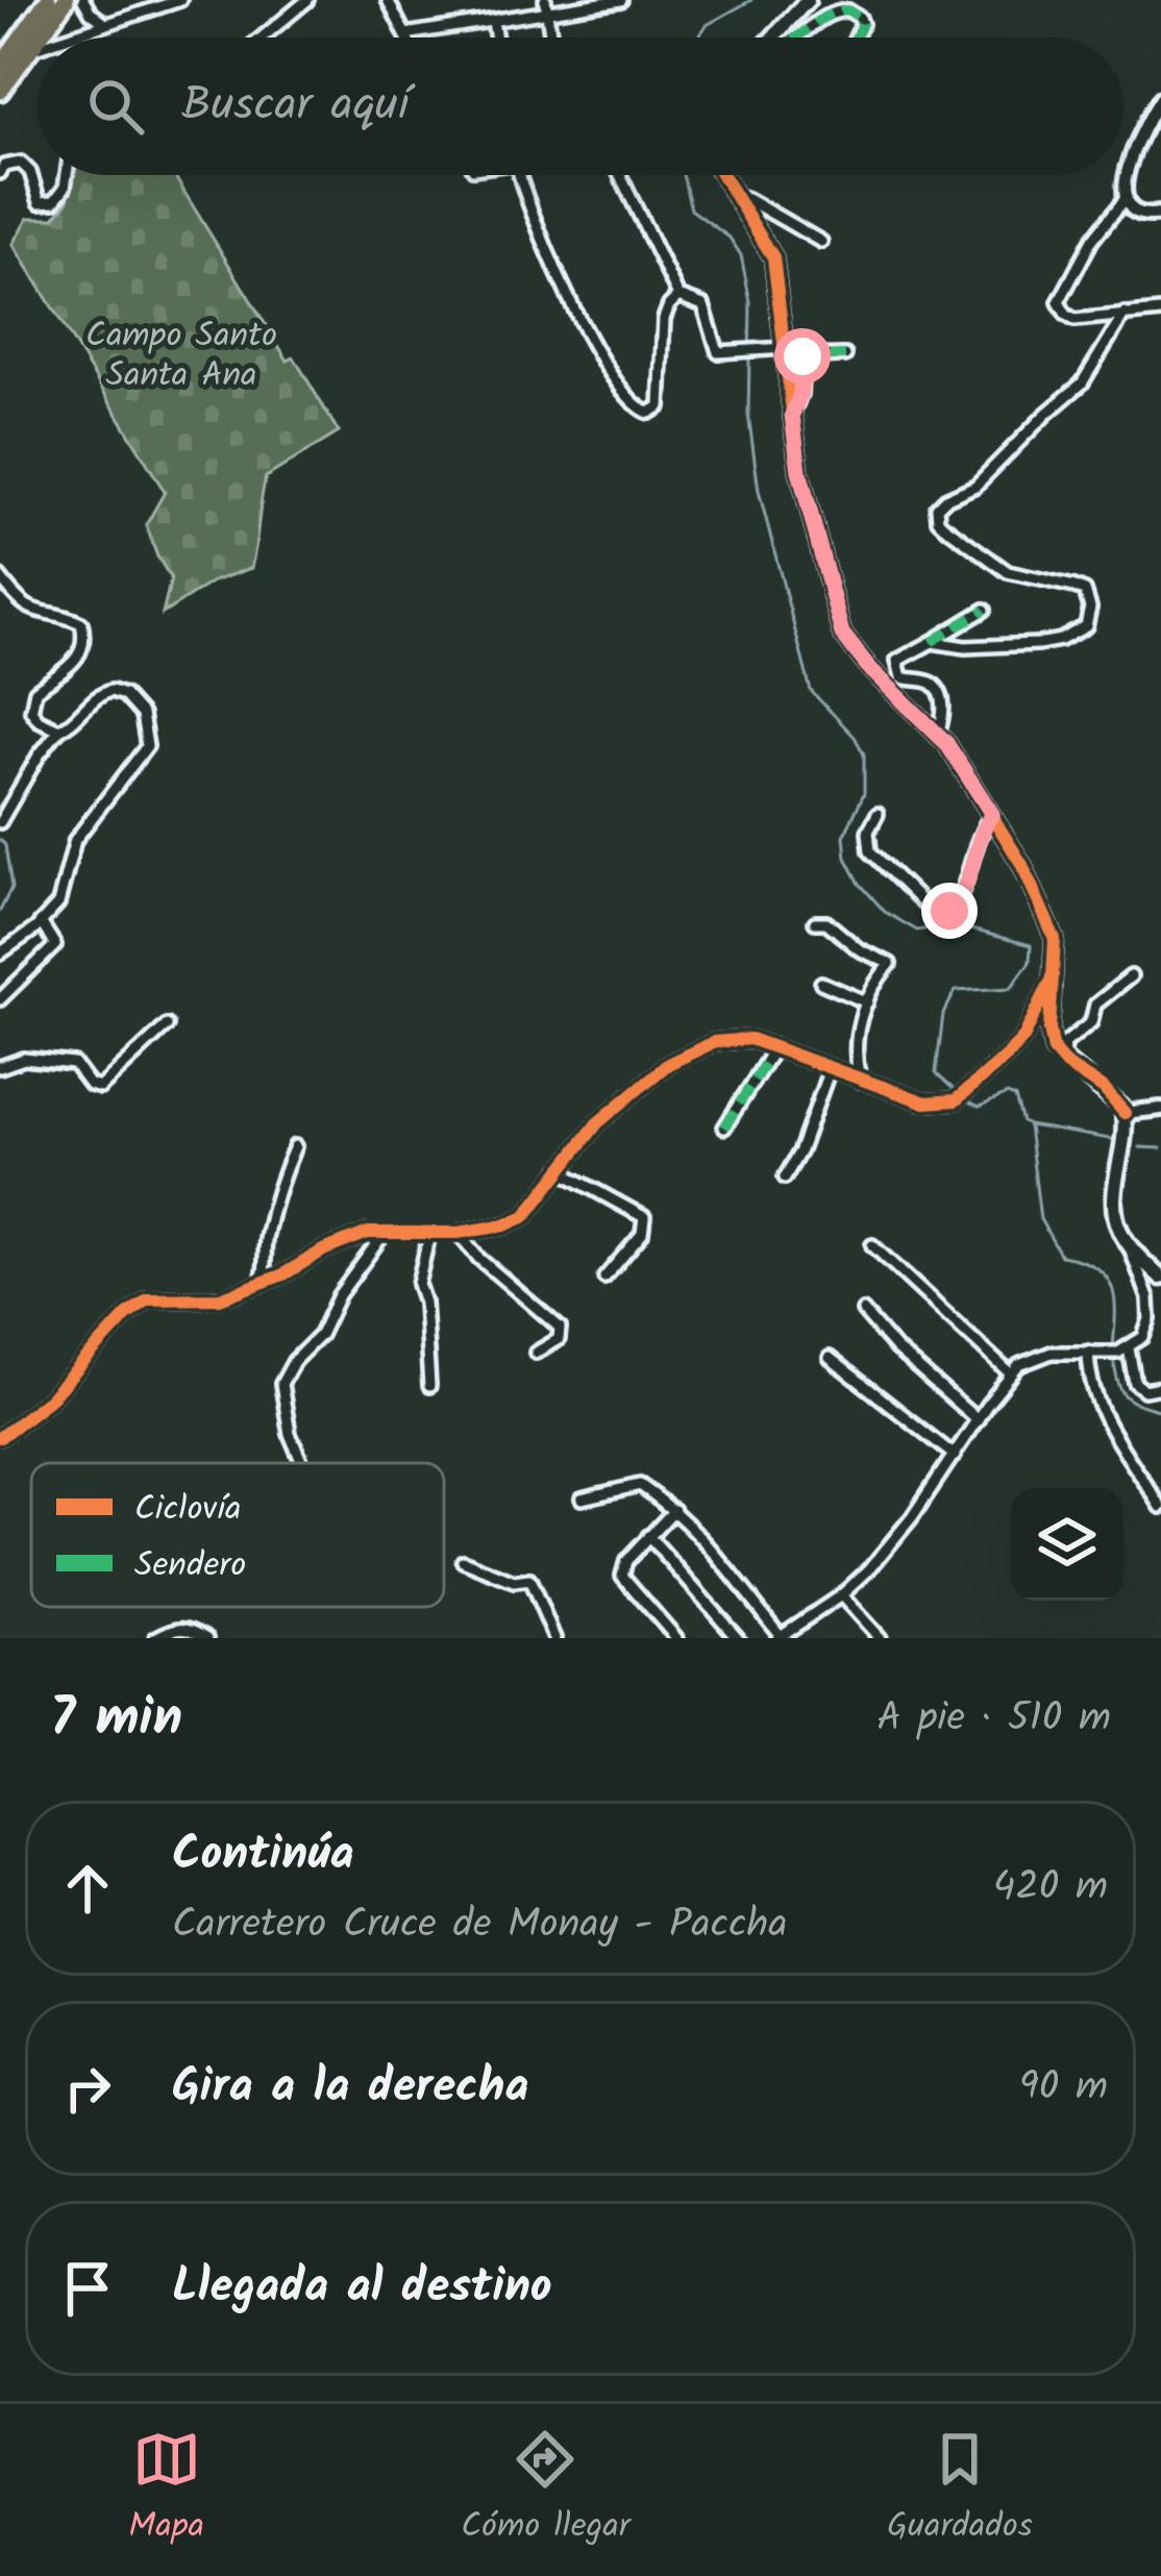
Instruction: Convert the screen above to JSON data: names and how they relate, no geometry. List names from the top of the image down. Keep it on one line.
{"parks":["Campo Santo Santa Ana"],"legend":["Ciclovía","Sendero"],"page":{"search":"Buscar aquí","heading":["7 min","A pie · 510 m"],"list":[["Continúa","Carretero Cruce de Monay - Paccha","420 m"],["Gira a la derecha","90 m"],"Llegada al destino"],"nav":["Mapa","Cómo llegar","Guardados"]}}
